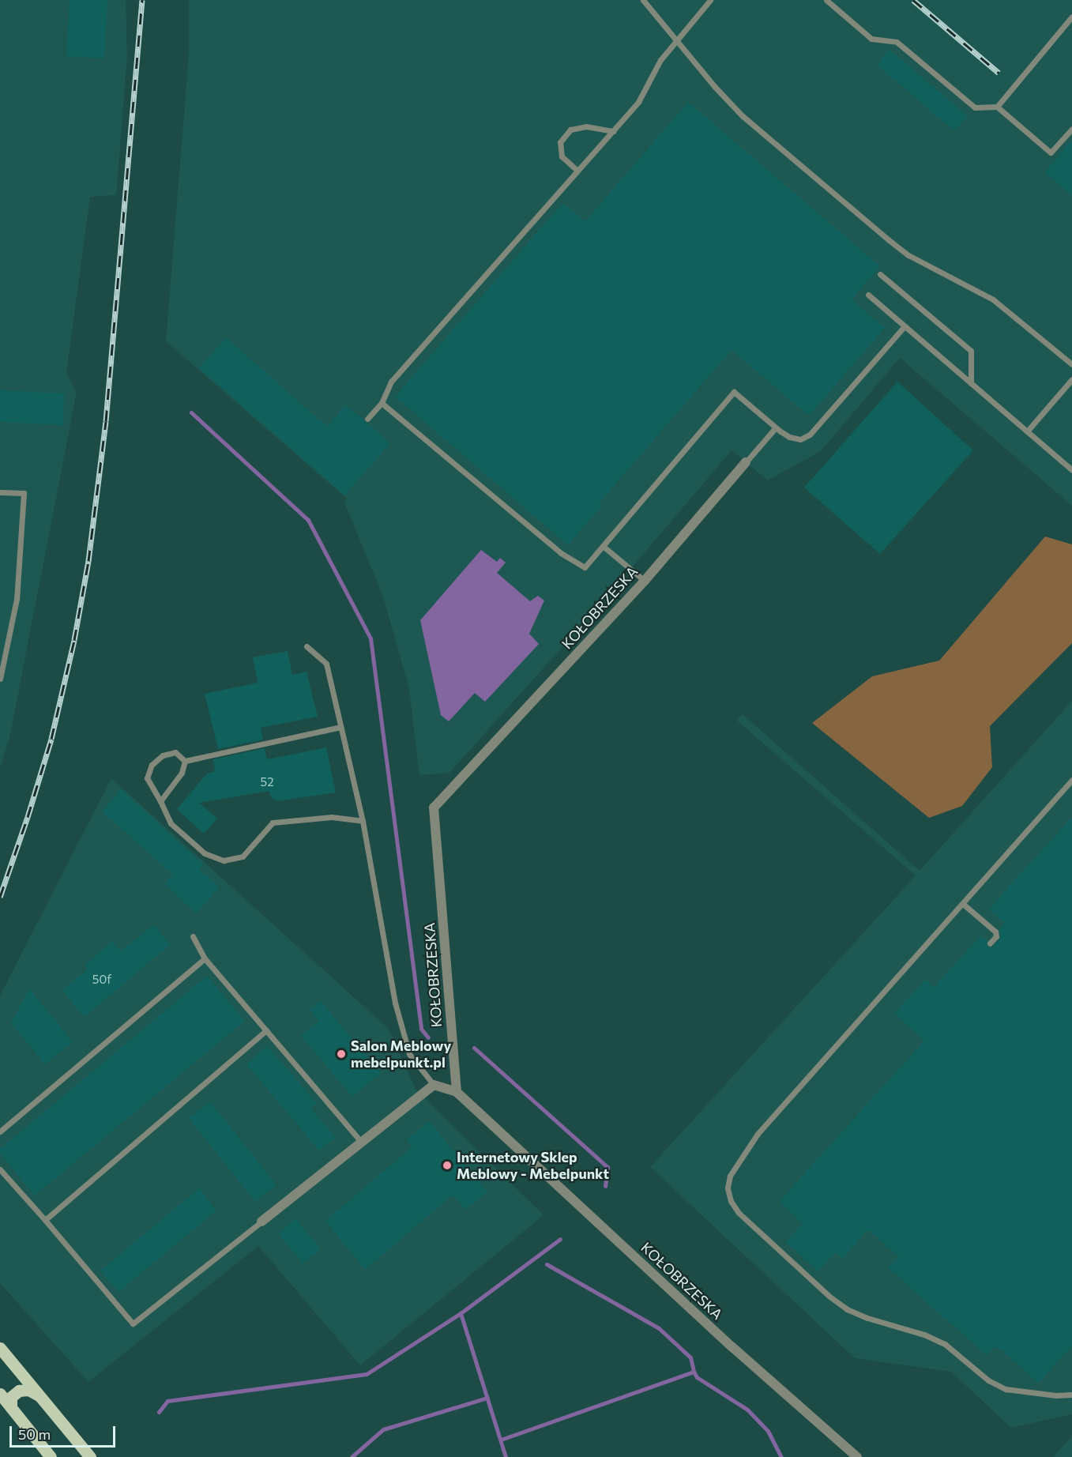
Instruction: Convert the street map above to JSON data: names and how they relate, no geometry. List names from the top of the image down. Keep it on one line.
{"streets":{"street":["KOŁOBRZESKA"]},"places":["Salon Meblowy mebelpunkt.pl","Internetowy Sklep Meblowy - Mebelpunkt"],"house_numbers":["52","50f"],"scale_bar":"50 m"}
